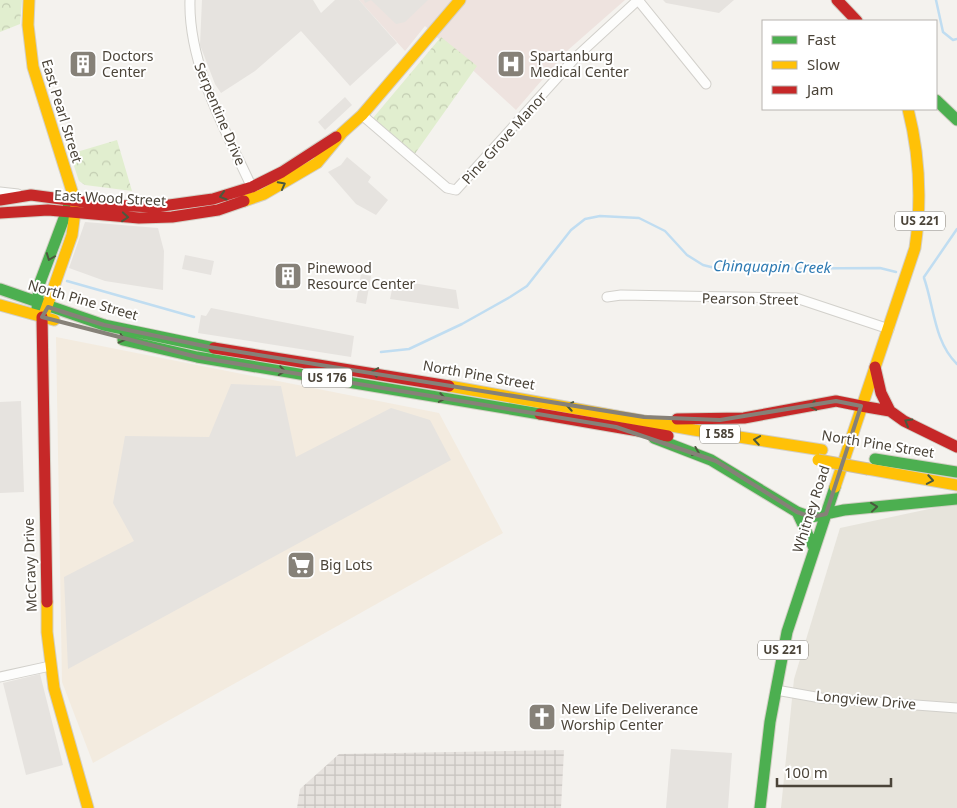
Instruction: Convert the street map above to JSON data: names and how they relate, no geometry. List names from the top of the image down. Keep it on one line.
{"streets":{"main road":["East Pearl Street","East Wood Street","US 221","North Pine Street","US 176","I 585","Whitney Road","McCravy Drive"],"street":["Serpentine Drive","Pine Grove Manor","Pearson Street","Longview Drive"]},"crossings":[["East Pearl Street","East Wood Street"],["Serpentine Drive","East Wood Street"],["Pine Grove Manor","East Wood Street"],["Pearson Street","Whitney Road"],["North Pine Street","McCravy Drive"],["Whitney Road","Longview Drive"]],"water":["Chinquapin Creek"],"places":{"building":["Doctors Center","Pinewood Resource Center"],"hospital":["Spartanburg Medical Center"],"supermarket":["Big Lots"],"church":["New Life Deliverance Worship Center"]},"legend":["Fast","Slow","Jam"],"scale_bar":"100 m"}
